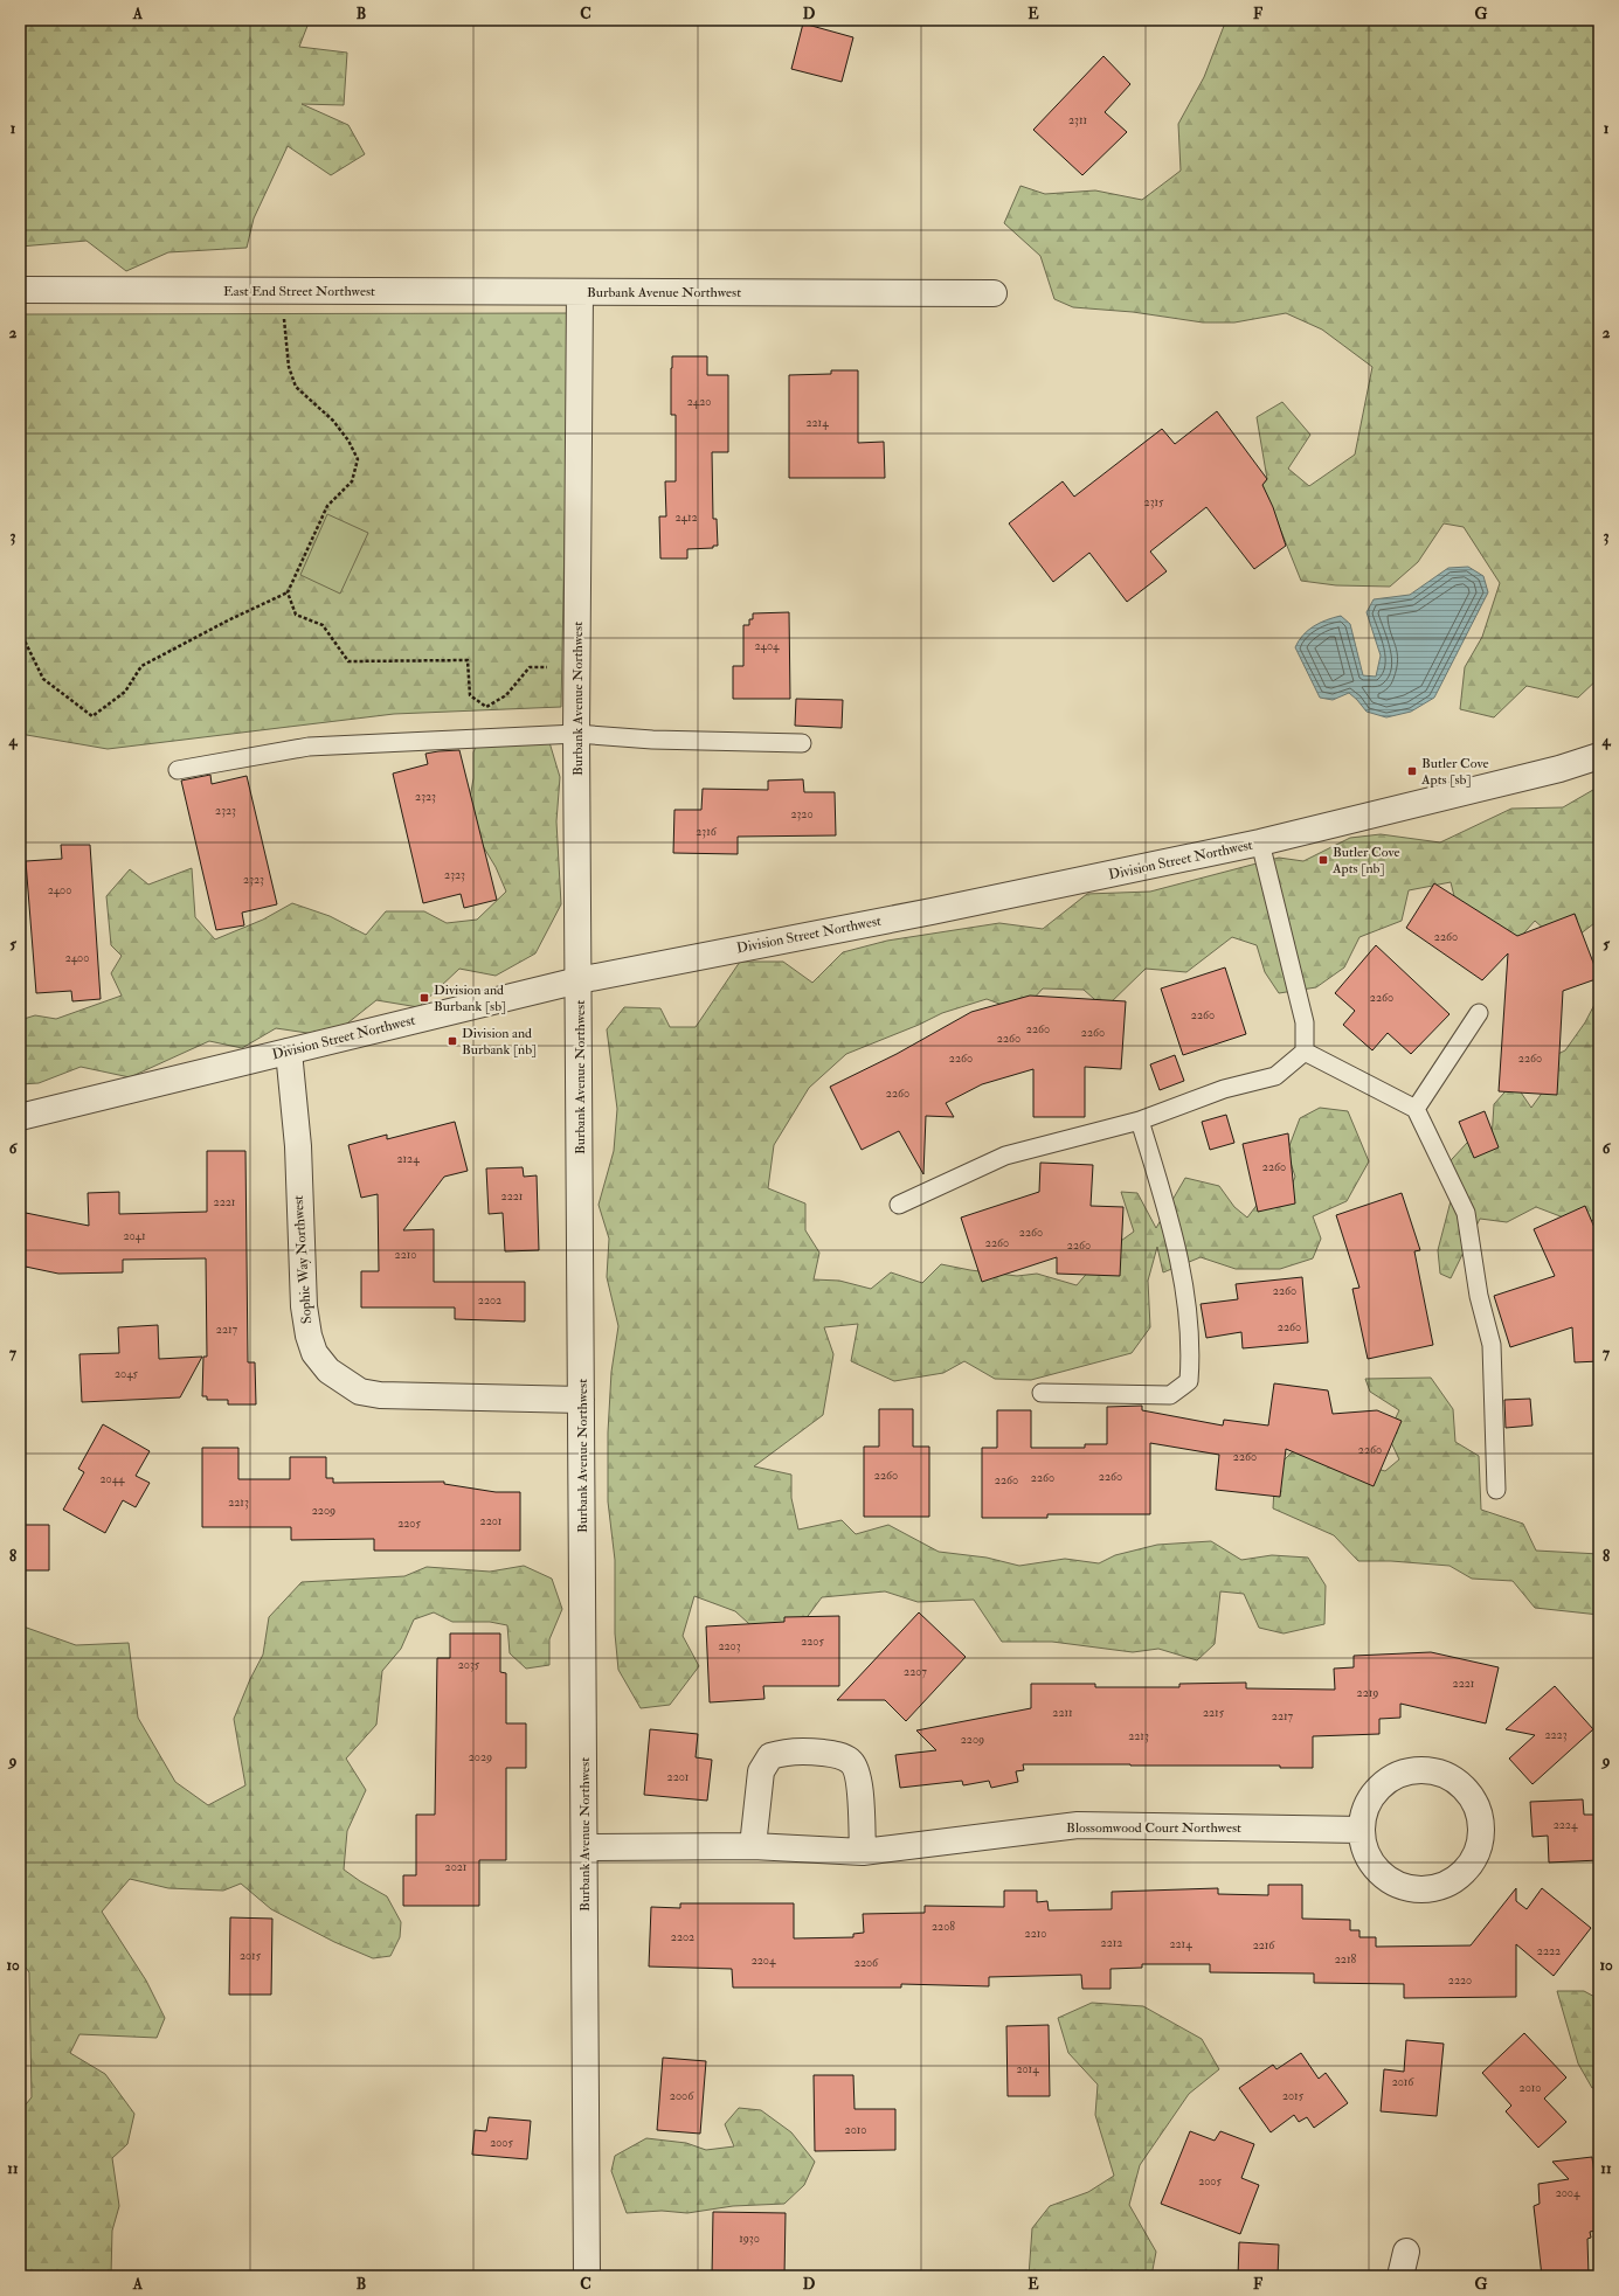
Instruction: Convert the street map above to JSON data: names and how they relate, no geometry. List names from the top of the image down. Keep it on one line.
{"streets":{"street":["East End Street Northwest","Burbank Avenue Northwest","Division Street Northwest","Sophie Way Northwest","Blossomwood Court Northwest"]},"crossings":[["East End Street Northwest","Burbank Avenue Northwest"],["Burbank Avenue Northwest","Division Street Northwest"],["Burbank Avenue Northwest","Sophie Way Northwest"],["Burbank Avenue Northwest","Blossomwood Court Northwest"],["Division Street Northwest","Sophie Way Northwest"]],"places":{"transit":["Butler Cove Apts [sb]","Butler Cove Apts [nb]","Division and Burbank [sb]","Division and Burbank [nb]"]},"house_numbers":["2311","2420","2214","2315","2412","2404","2323","2323","2320","2316","2323","2323","2400","2260","2400","2260","2260","2260","2260","2260","2260","2260","2260","2124","2260","2221","2221","2260","2041","2260","2260","2210","2260","2202","2260","2217","2045","2260","2260","2260","2260","2260","2044","2260","2213","2209","2201","2205","2205","2203","2035","2207","2221","2219","2211","2215","2217","2223","2213","2209","2029","2201","2224","2021","2208","2210","2202","2212","2214","2216","2222","2015","2218","2204","2206","2220","2014","2016","2010","2006","2015","2010","2005","2005","2004","1930"],"grid":{"columns":["A","B","C","D","E","F","G"],"rows":["1","2","3","4","5","6","7","8","9","10","11"]}}
